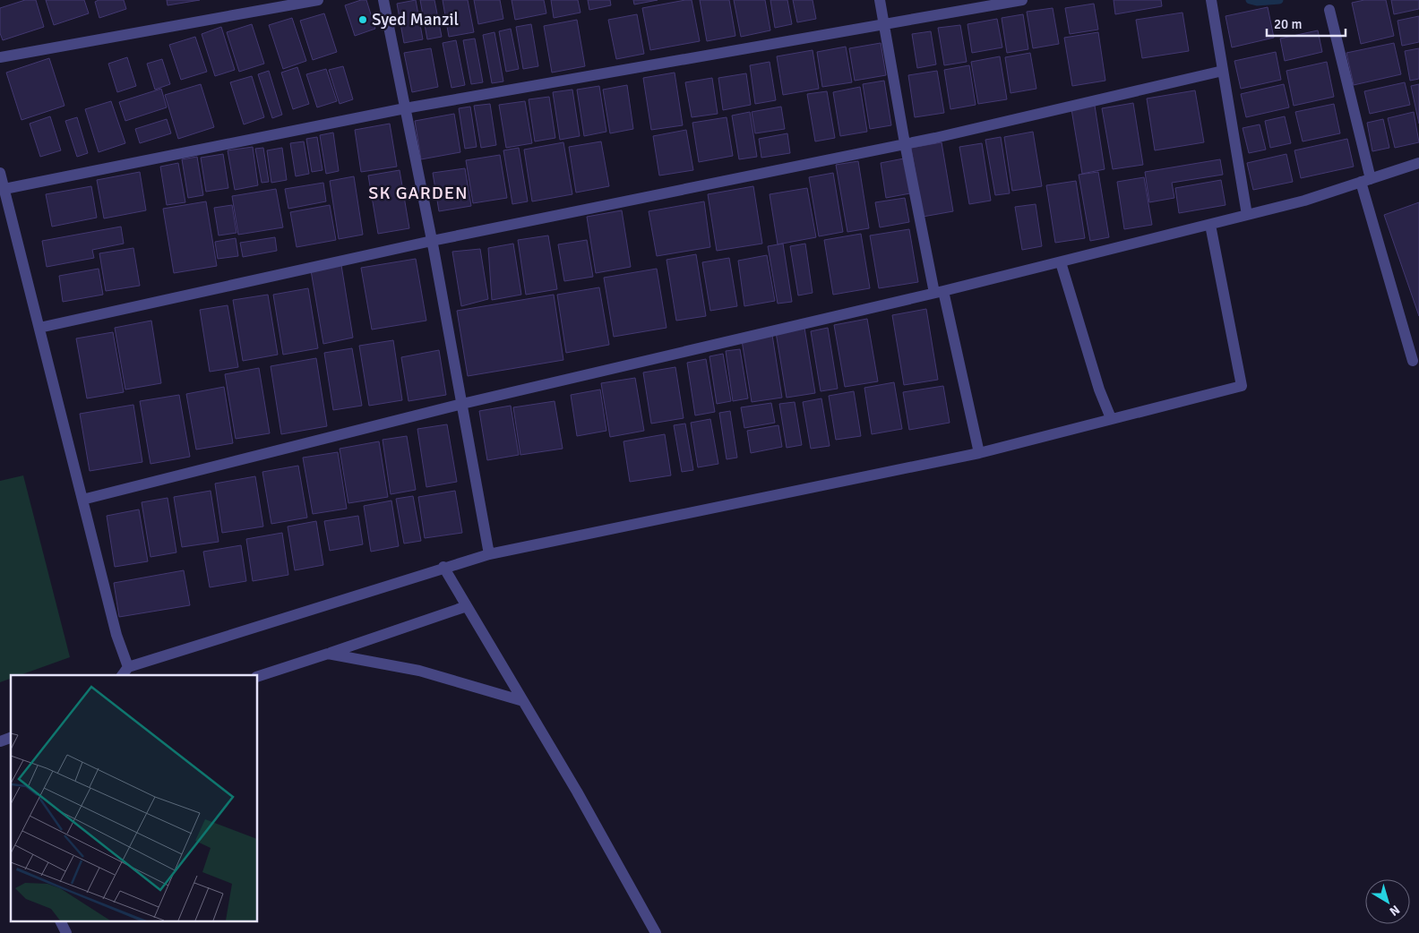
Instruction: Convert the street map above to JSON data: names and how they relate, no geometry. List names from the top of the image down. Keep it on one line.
{"districts":["SK GARDEN"],"places":["Syed Manzil"],"scale_bar":"20 m","north":"bottom right"}
